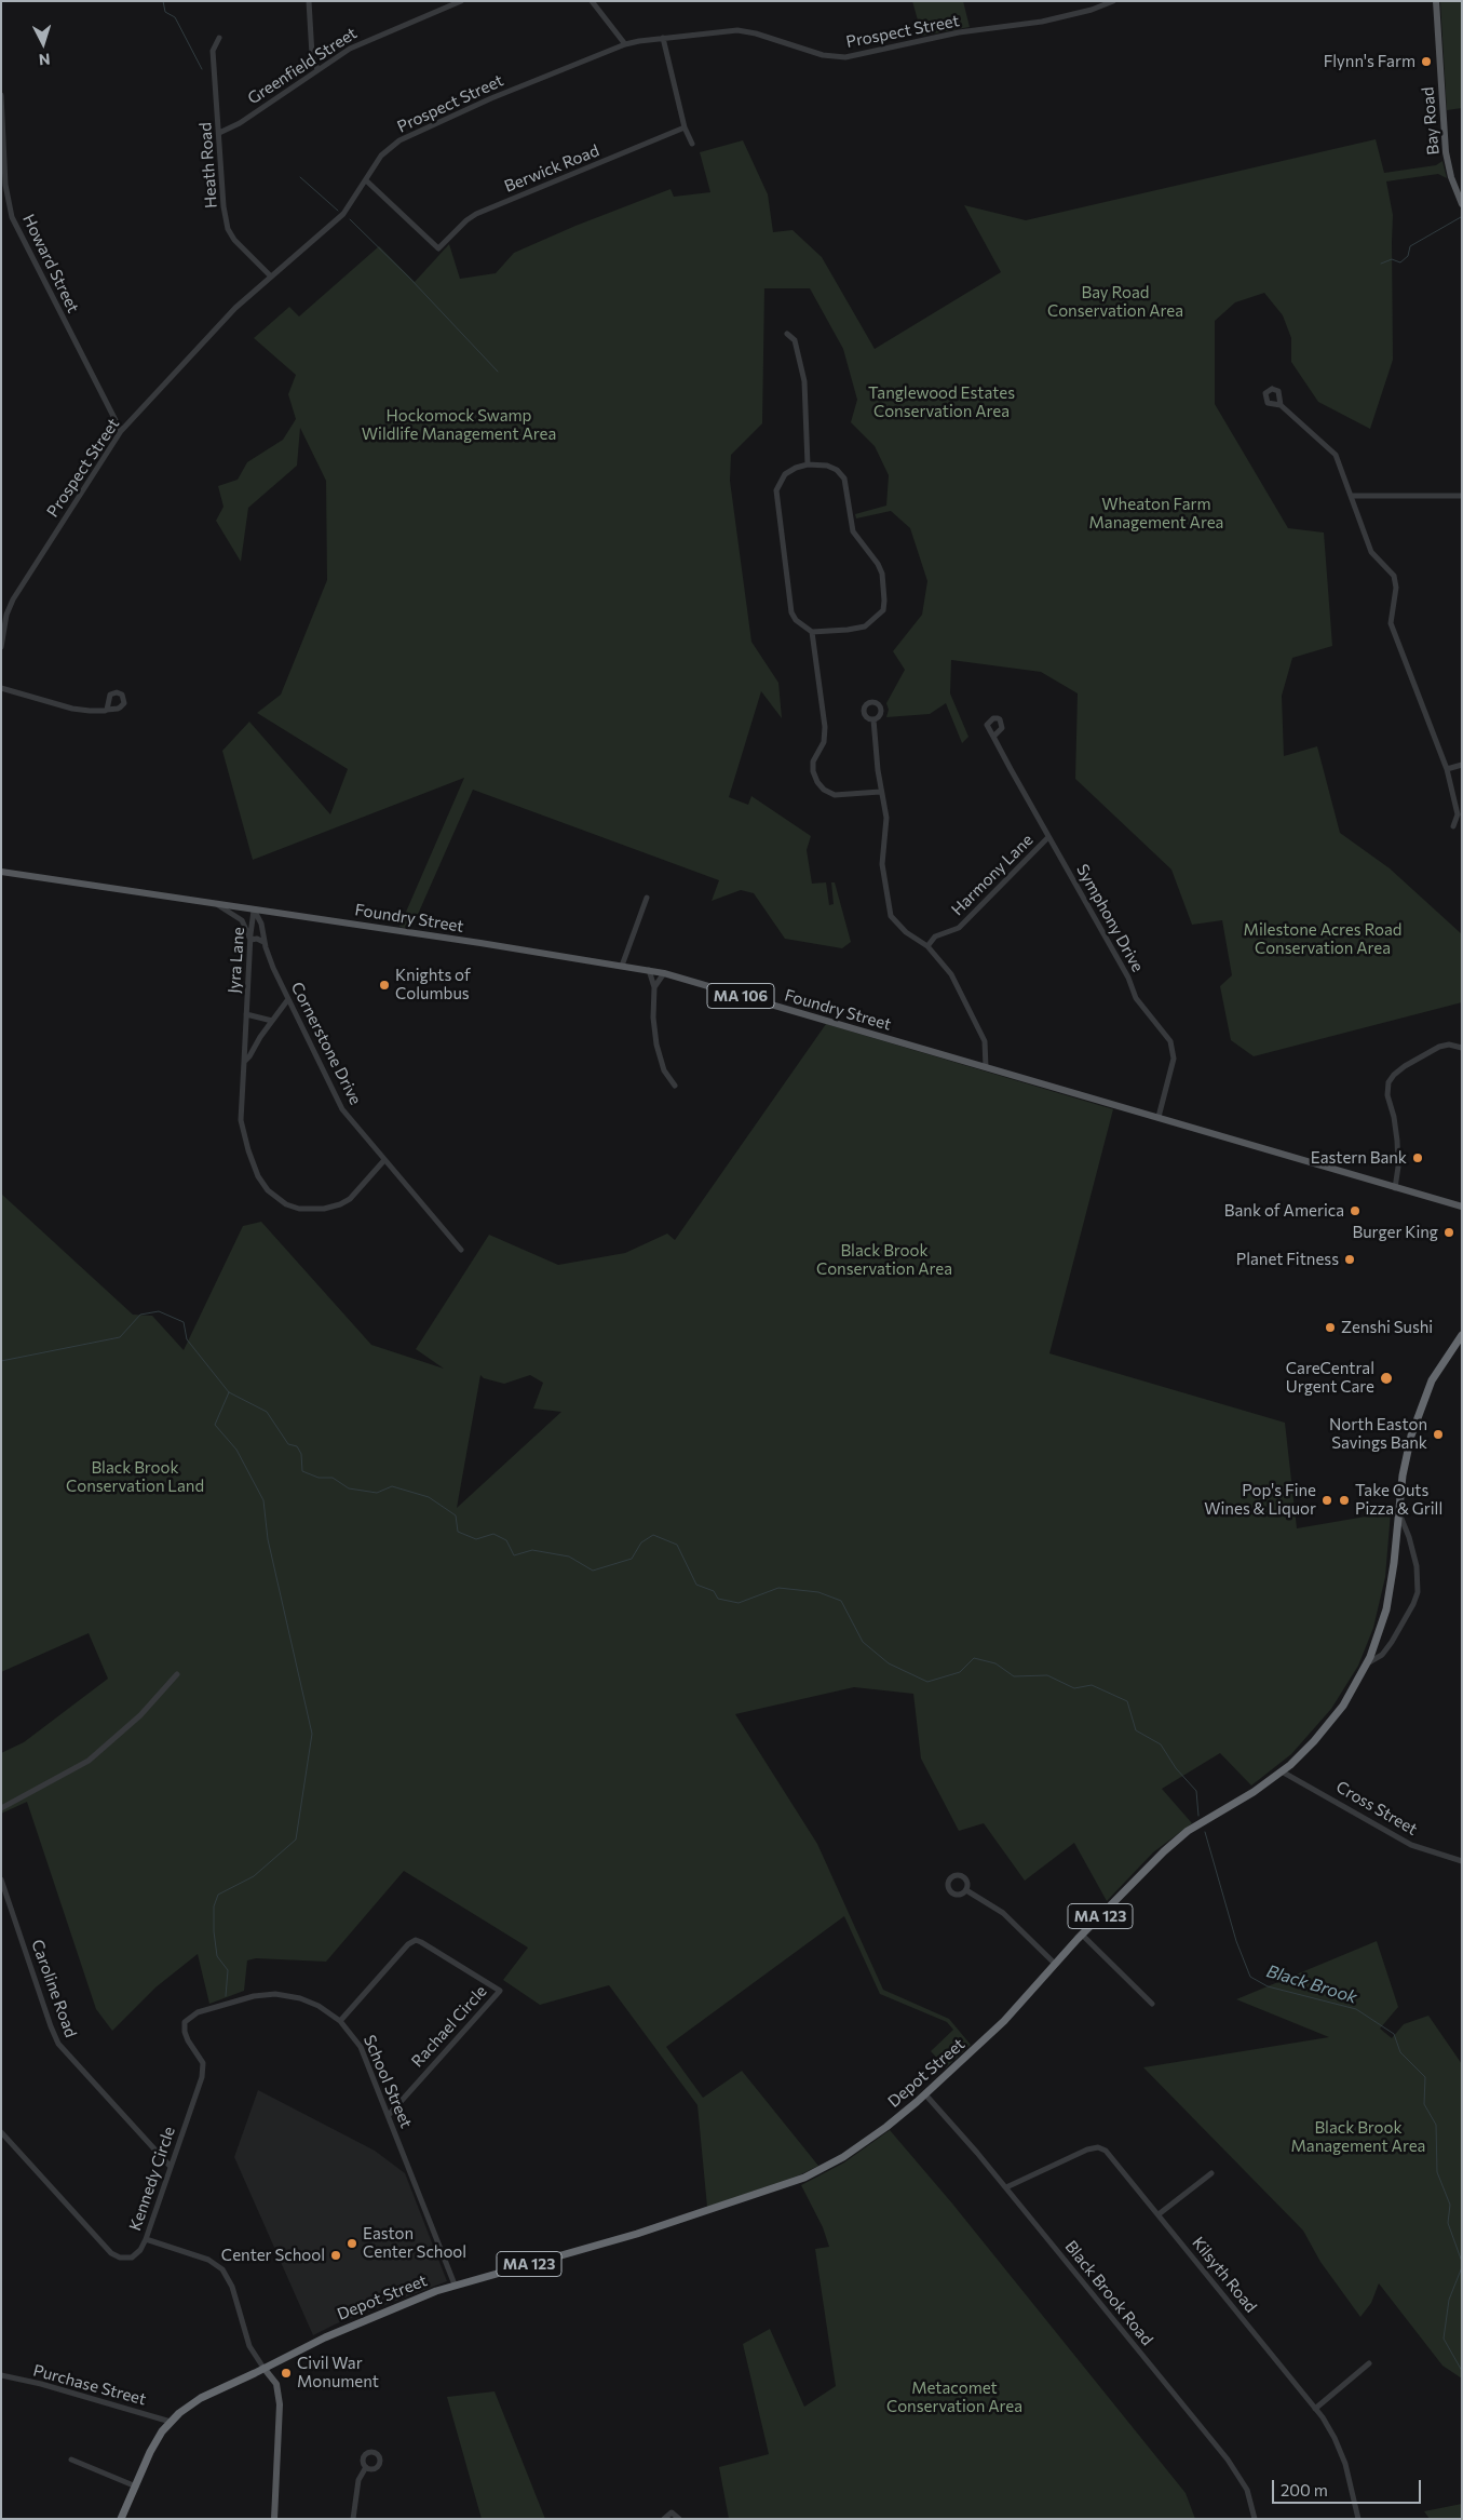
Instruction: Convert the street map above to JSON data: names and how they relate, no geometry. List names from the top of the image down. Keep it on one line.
{"streets":{"highway":["MA 123","Depot Street"],"main road":["Bay Road","Foundry Street","MA 106"],"street":["Prospect Street","Greenfield Street","Heath Road","Berwick Road","Howard Street","Harmony Lane","Symphony Drive","Jyra Lane","Cornerstone Drive","Cross Street","Caroline Road","Rachael Circle","School Street","Kennedy Circle","Kilsyth Road","Black Brook Road","Purchase Street"]},"crossings":[["Prospect Street","Heath Road"],["Prospect Street","Berwick Road"],["Prospect Street","Howard Street"],["Greenfield Street","Heath Road"],["Harmony Lane","Symphony Drive"],["Foundry Street","Symphony Drive"],["Foundry Street","Jyra Lane"],["Foundry Street","Cornerstone Drive"],["Jyra Lane","Cornerstone Drive"],["Cross Street","Depot Street"],["Caroline Road","Kennedy Circle"],["Rachael Circle","School Street"],["Depot Street","School Street"],["Depot Street","Black Brook Road"],["Depot Street","Purchase Street"],["School Street","Kennedy Circle"],["Kilsyth Road","Black Brook Road"]],"water":["Black Brook"],"parks":["Bay Road Conservation Area","Tanglewood Estates Conservation Area","Hockomock Swamp Wildlife Management Area","Wheaton Farm Management Area","Milestone Acres Road Conservation Area","Black Brook Conservation Area","Black Brook Conservation Land","Black Brook Management Area","Metacomet Conservation Area"],"places":["Flynn's Farm","Knights of Columbus","Eastern Bank","Bank of America","Burger King","Planet Fitness","Zenshi Sushi","CareCentral Urgent Care","North Easton Savings Bank","Pop's Fine Wines & Liquor","Take Outs Pizza & Grill","Easton Center School","Center School","Civil War Monument"],"scale_bar":"200 m","north":"bottom"}
